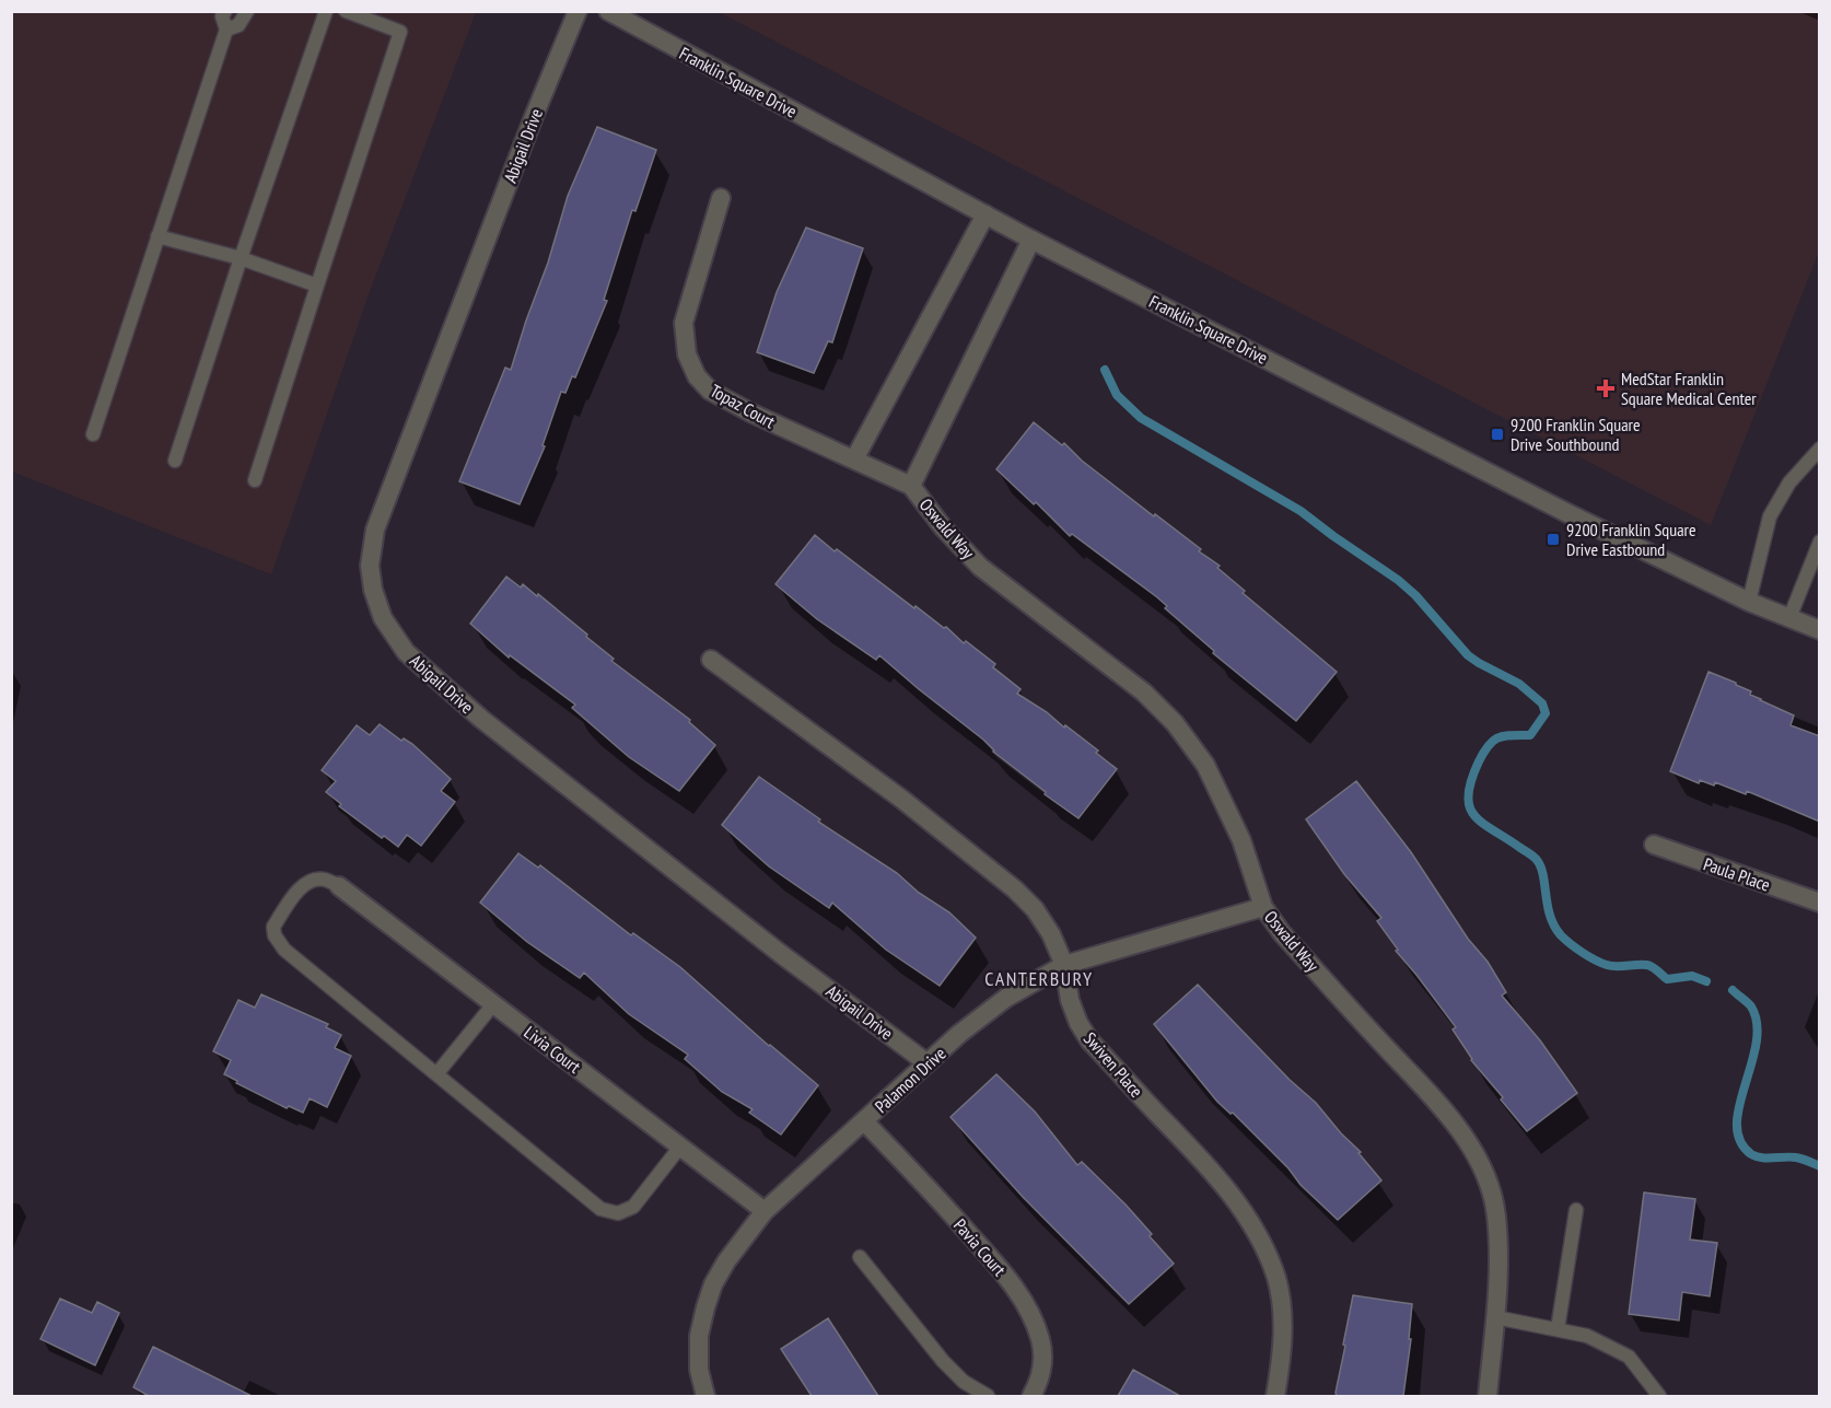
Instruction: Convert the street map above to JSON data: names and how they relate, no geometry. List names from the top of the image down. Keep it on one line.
{"streets":{"street":["Franklin Square Drive","Abigail Drive","Topaz Court","Oswald Way","Paula Place","Livia Court","Swiven Place","Palamon Drive","Pavia Court"]},"crossings":[["Franklin Square Drive","Oswald Way"],["Abigail Drive","Palamon Drive"],["Topaz Court","Oswald Way"],["Oswald Way","Palamon Drive"],["Livia Court","Palamon Drive"],["Swiven Place","Palamon Drive"],["Palamon Drive","Pavia Court"]],"districts":["CANTERBURY"],"places":{"health":["MedStar Franklin Square Medical Center"],"transit":["9200 Franklin Square Drive Southbound","9200 Franklin Square Drive Eastbound"]}}
